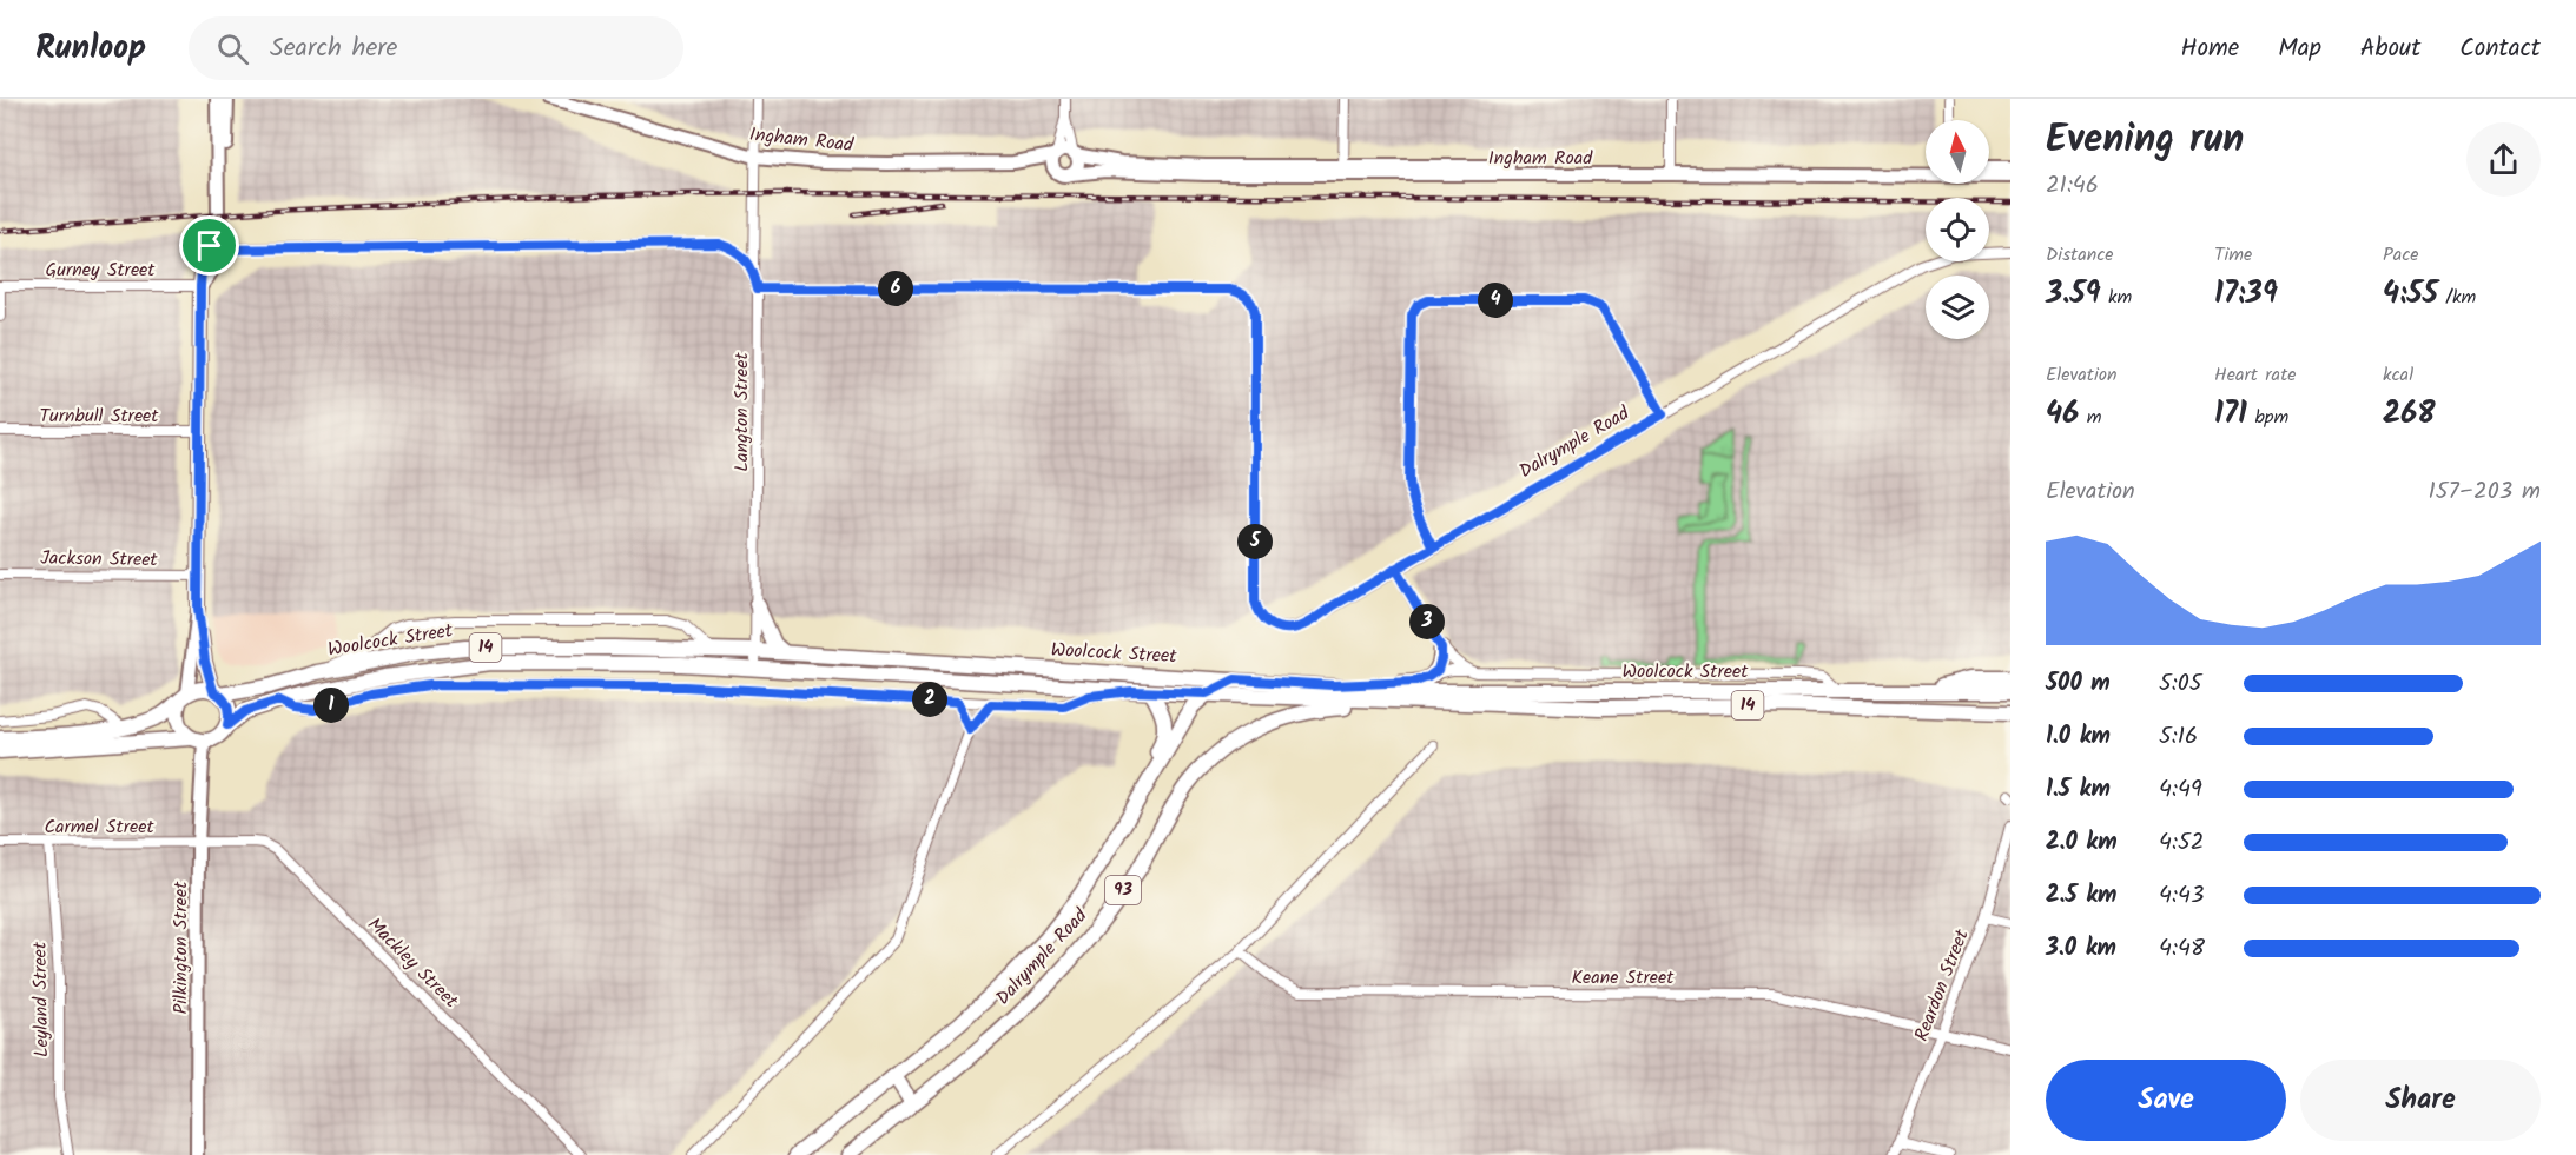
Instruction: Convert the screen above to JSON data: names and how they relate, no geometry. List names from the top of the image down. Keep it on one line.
{"streets":{"main road":["Ingham Road","Dalrymple Road","Woolcock Street","14","93","Pilkington Street"],"street":["Gurney Street","Langton Street","Turnbull Street","Jackson Street","Carmel Street","Mackley Street","Keane Street","Reardon Street","Leyland Street"]},"crossings":[["Ingham Road","Langton Street"],["Langton Street","Dalrymple Road"],["Langton Street","Woolcock Street"],["Dalrymple Road","Woolcock Street"],["Woolcock Street","14"],["Woolcock Street","Pilkington Street"],["14","Pilkington Street"],["Carmel Street","Pilkington Street"],["Carmel Street","Mackley Street"],["Carmel Street","Leyland Street"],["Pilkington Street","Mackley Street"],["Keane Street","Reardon Street"]],"north":"top","page":{"header":"Runloop","search":"Search here","nav":["Home","Map","About","Contact"],"heading":["Evening run","21:46"],"stats":[["Distance","3.59 km"],["Time","17:39"],["Pace","4:55 /km"],["Elevation","46 m"],["Heart rate","171 bpm"],["kcal","268"]],"pins":["6","4","5","3","2","1"],"chart":["Elevation","157–203 m"],"list":[{"name":"500 m","note":"5:05"},{"name":"1.0 km","note":"5:16"},{"name":"1.5 km","note":"4:49"},{"name":"2.0 km","note":"4:52"},{"name":"2.5 km","note":"4:43"},{"name":"3.0 km","note":"4:48"}],"buttons":["Save","Share"]}}
